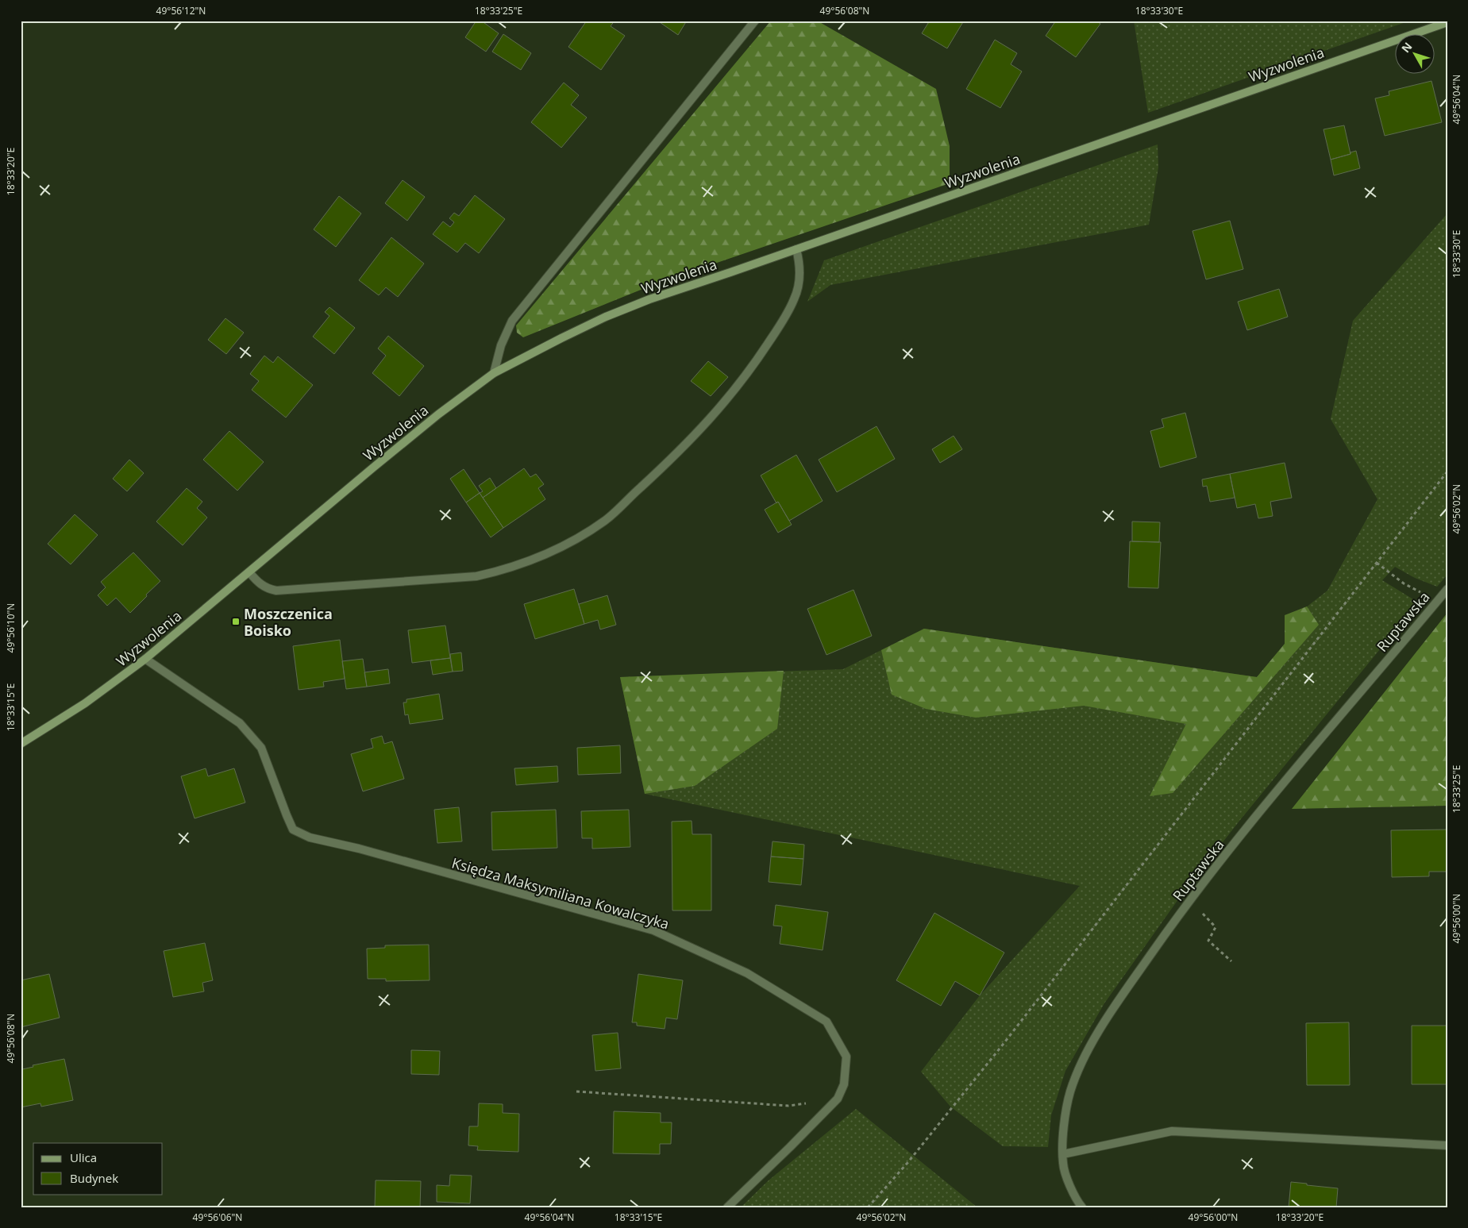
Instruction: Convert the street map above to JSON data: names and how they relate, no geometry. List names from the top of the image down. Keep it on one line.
{"streets":{"street":["Wyzwolenia","Ruptawska","Księdza Maksymiliana Kowalczyka"]},"crossings":[["Wyzwolenia","Księdza Maksymiliana Kowalczyka"]],"places":{"transit":["Moszczenica Boisko"]},"legend":["Ulica","Budynek"],"north":"top left","coordinates":["49°56'12\"N","18°33'25\"E","49°56'08\"N","18°33'30\"E","49°56'04\"N","18°33'20\"E","49°56'02\"N","49°56'10\"N","18°33'15\"E","49°56'00\"N","49°56'06\"N"]}
